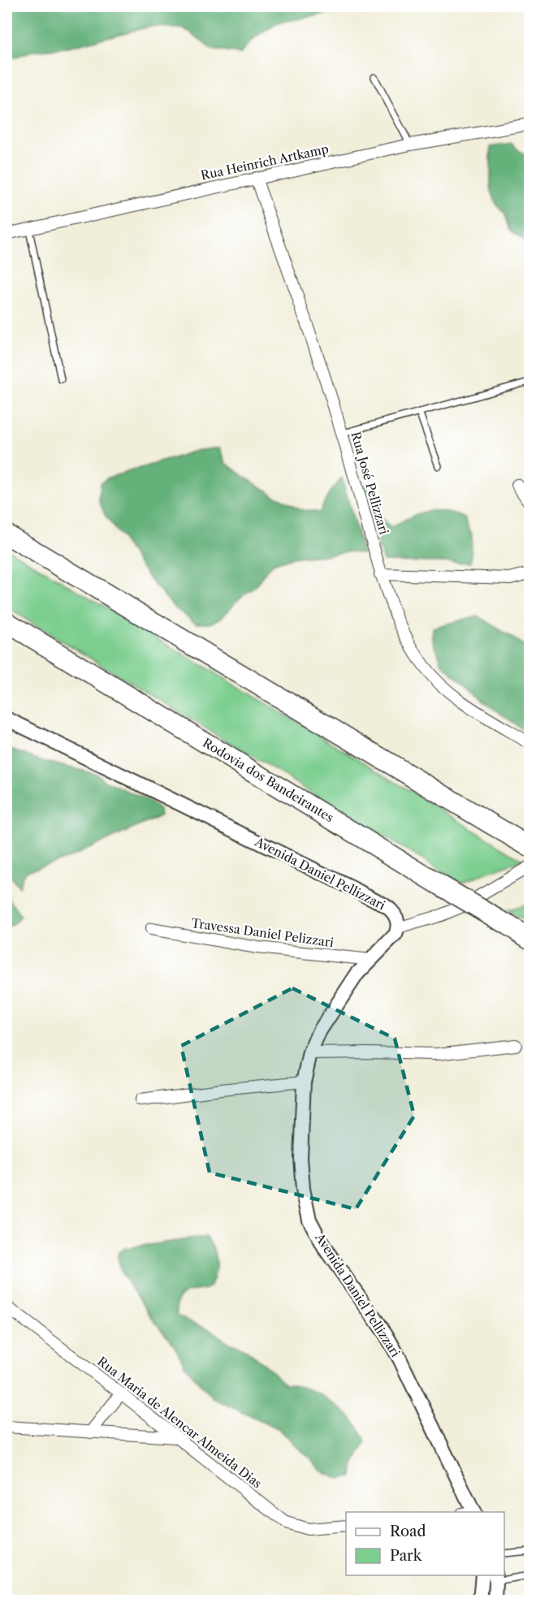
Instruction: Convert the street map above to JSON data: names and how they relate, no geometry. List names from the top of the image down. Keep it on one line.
{"streets":{"highway":["Rodovia dos Bandeirantes"],"street":["Rua Heinrich Artkamp","Rua José Pellizzari","Avenida Daniel Pellizzari","Travessa Daniel Pelizzari","Rua Maria de Alencar Almeida Dias"]},"crossings":[["Rua Heinrich Artkamp","Rua José Pellizzari"],["Avenida Daniel Pellizzari","Travessa Daniel Pelizzari"]],"legend":["Road","Park"]}
